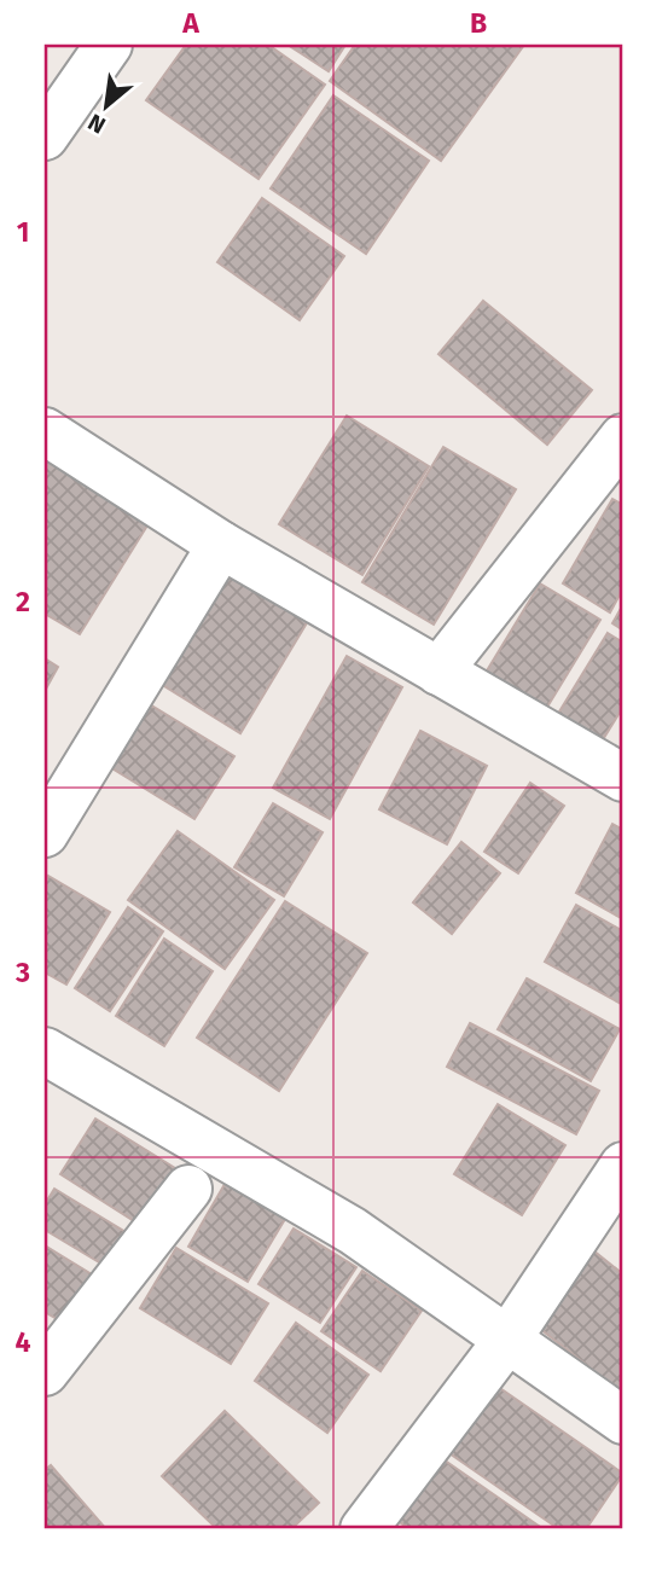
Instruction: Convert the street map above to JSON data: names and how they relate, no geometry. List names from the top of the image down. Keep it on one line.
{"north":"bottom left","grid":{"columns":["A","B"],"rows":["1","2","3","4"]}}
